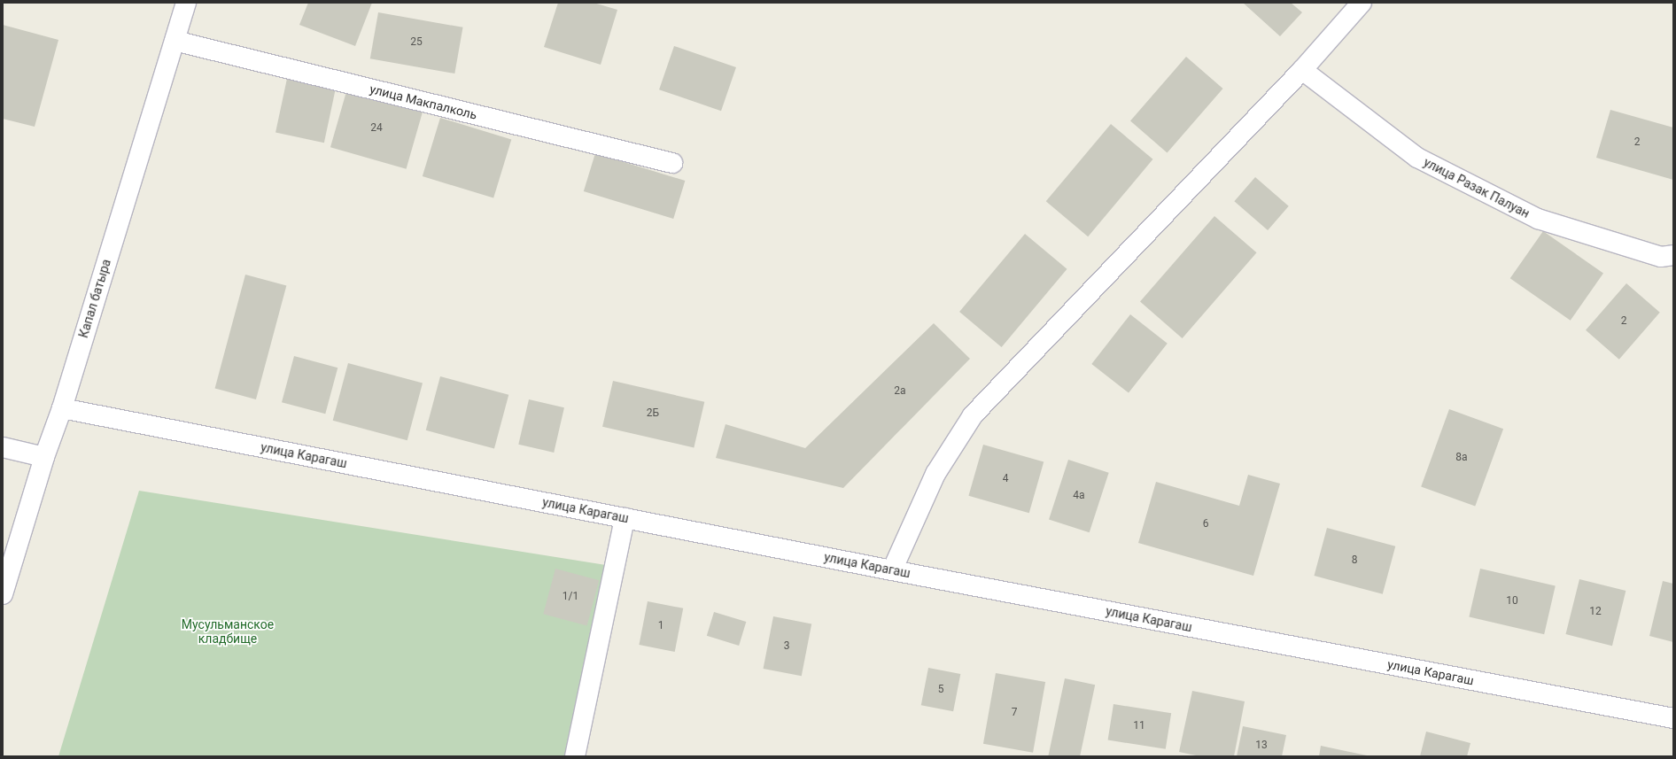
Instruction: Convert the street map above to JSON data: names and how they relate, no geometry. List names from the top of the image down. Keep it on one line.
{"streets":{"street":["улица Макпалколь","улица Разак Палуан","Капал батыра","улица Карагаш"]},"crossings":[["улица Макпалколь","Капал батыра"],["Капал батыра","улица Карагаш"]],"parks":["Мусульманское кладбище"],"house_numbers":["25","24","2","2","2а","2Б","8а","4","4а","6","8","1/1","10","12","1","3","5","7","11","13"]}
